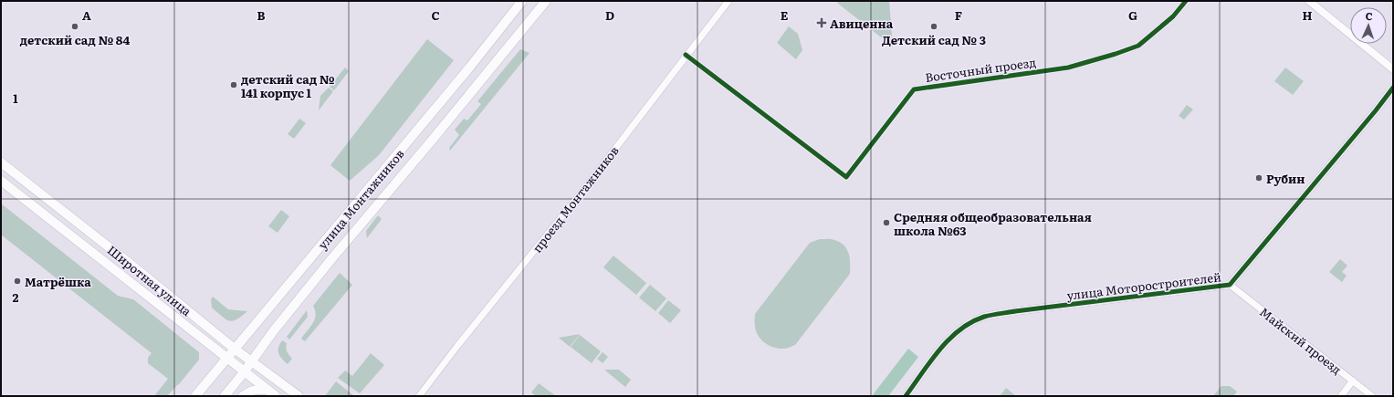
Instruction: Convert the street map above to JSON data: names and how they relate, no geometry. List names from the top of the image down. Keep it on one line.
{"streets":{"main road":["улица Монтажников","Широтная улица"],"street":["Восточный проезд","проезд Монтажников","улица Моторостроителей","Майский проезд"]},"crossings":[["Восточный проезд","проезд Монтажников"],["улица Монтажников","Широтная улица"],["улица Моторостроителей","Майский проезд"]],"places":{"health":["Авиценна"],"other":["детский сад № 84","Детский сад № 3","детский сад № 141 корпус 1","Рубин","Средняя общеобразовательная школа №63","Матрёшка"]},"north":"top","grid":{"columns":["A","B","C","D","E","F","G","H"],"rows":["1","2"]}}
